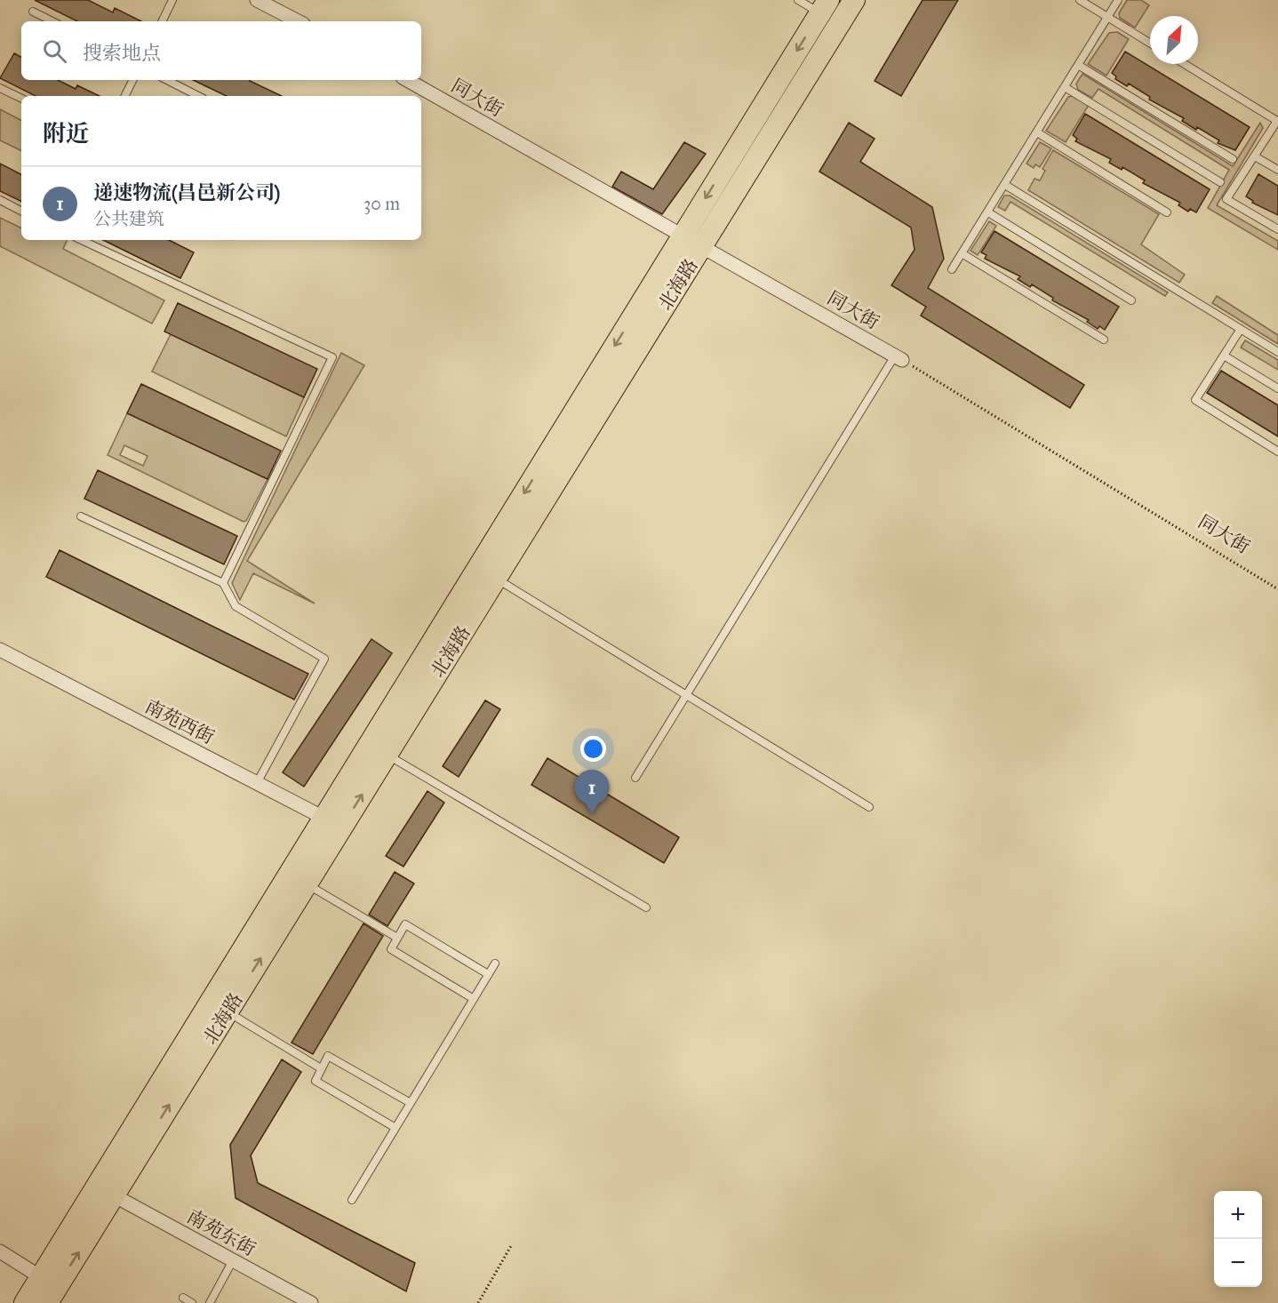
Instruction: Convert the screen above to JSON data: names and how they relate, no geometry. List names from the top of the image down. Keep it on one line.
{"streets":{"main road":["北海路"],"street":["同大街","南苑西街","南苑东街"]},"crossings":[["同大街","北海路"],["北海路","南苑西街"],["北海路","南苑东街"]],"north":"top right","page":{"search":"搜索地点","heading":"附近","list":[{"mark":"1","name":"递速物流(昌邑新公司)","note":"公共建筑","value":"30 m"}],"pins":"1","map_buttons":["+","−"]}}
